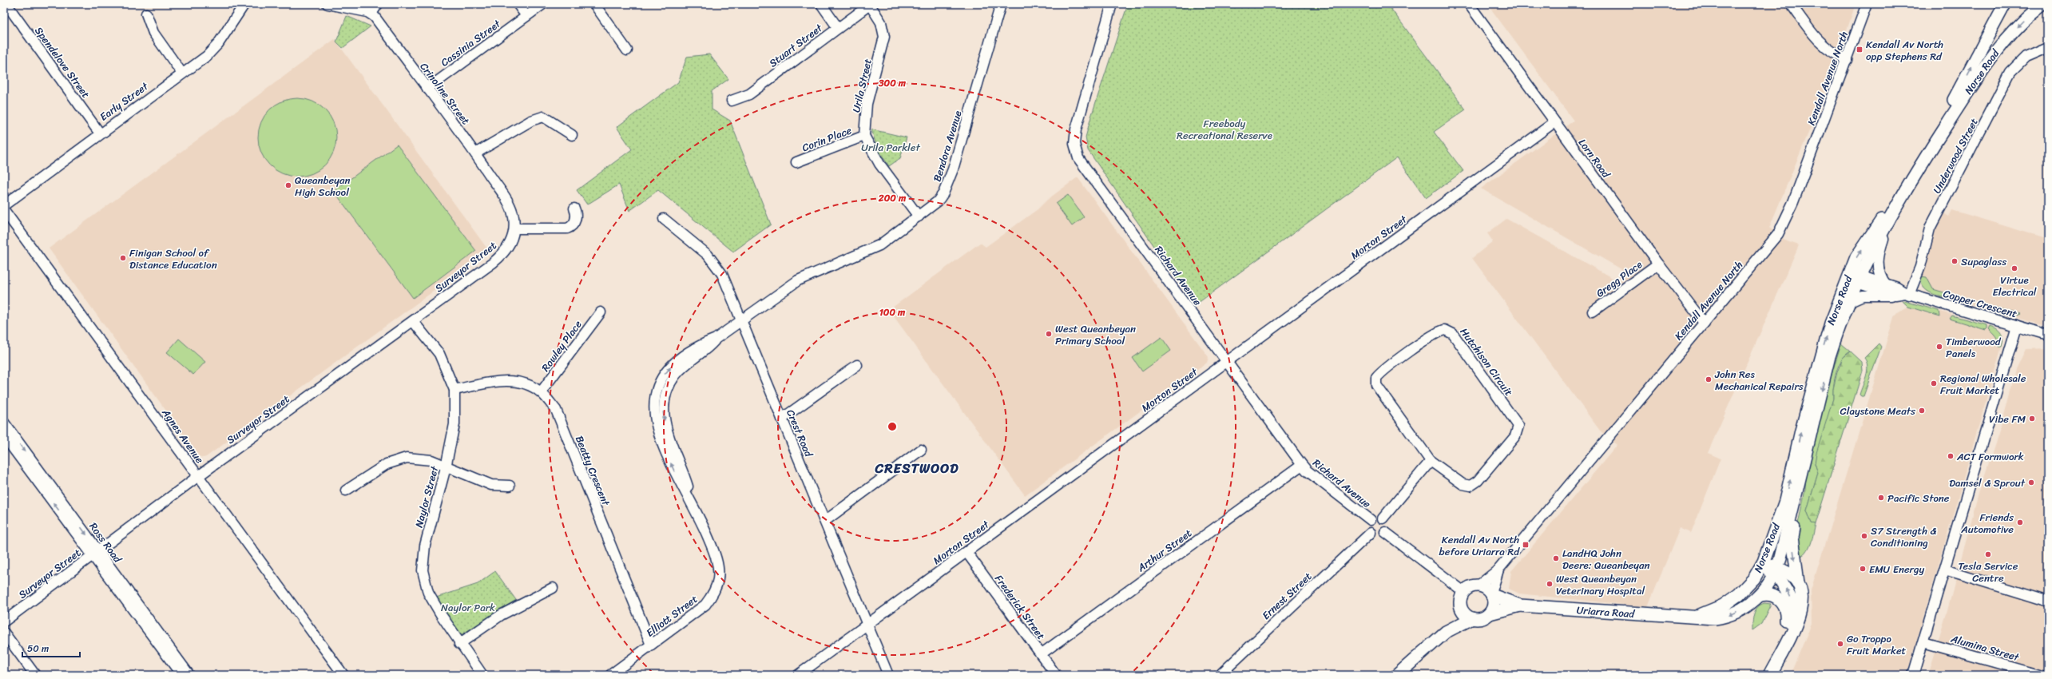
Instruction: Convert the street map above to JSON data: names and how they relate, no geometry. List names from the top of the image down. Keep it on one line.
{"streets":{"main road":["Norse Road","Uriarra Road"],"street":["Cassinia Street","Stuart Street","Spendelove Street","Kendall Avenue North","Urila Street","Crinoline Street","Early Street","Corin Place","Bendora Avenue","Underwood Street","Lorn Road","Morton Street","Surveyor Street","Richard Avenue","Gregg Place","Copper Crescent","Rowley Place","Hutchison Circuit","Crest Road","Agnes Avenue","Beatty Crescent","Naylor Street","Ross Road","Arthur Street","Ernest Street","Frederick Street","Elliott Street","Alumina Street"]},"crossings":[["Cassinia Street","Crinoline Street"],["Stuart Street","Urila Street"],["Spendelove Street","Early Street"],["Norse Road","Copper Crescent"],["Norse Road","Uriarra Road"],["Kendall Avenue North","Lorn Road"],["Kendall Avenue North","Uriarra Road"],["Urila Street","Corin Place"],["Crinoline Street","Surveyor Street"],["Bendora Avenue","Crest Road"],["Bendora Avenue","Elliott Street"],["Underwood Street","Copper Crescent"],["Lorn Road","Morton Street"],["Lorn Road","Gregg Place"],["Morton Street","Richard Avenue"],["Morton Street","Crest Road"],["Morton Street","Frederick Street"],["Surveyor Street","Agnes Avenue"],["Surveyor Street","Naylor Street"],["Surveyor Street","Ross Road"],["Richard Avenue","Arthur Street"],["Richard Avenue","Ernest Street"],["Rowley Place","Beatty Crescent"],["Crest Road","Elliott Street"],["Beatty Crescent","Naylor Street"],["Beatty Crescent","Elliott Street"],["Arthur Street","Frederick Street"]],"districts":["CRESTWOOD"],"parks":["Freebody Recreational Reserve","Urila Parklet","Naylor Park"],"places":{"transit":["Kendall Av North opp Stephens Rd","Kendall Av North before Uriarra Rd"],"other":["Queanbeyan High School","Finigan School of Distance Education","Supaglass","Virtue Electrical","West Queanbeyan Primary School","Timberwood Panels","John Res Mechanical Repairs","Regional Wholesale Fruit Market","Claystone Meats","Vibe FM","ACT Formwork","Damsel & Sprout","Pacific Stone","Friends Automotive","S7 Strength & Conditioning","Tesla Service Centre","LandHQ John Deere: Queanbeyan","EMU Energy","West Queanbeyan Veterinary Hospital","Go Troppo Fruit Market"]},"scale_bar":"50 m","rings":["300 m","200 m","100 m"]}
